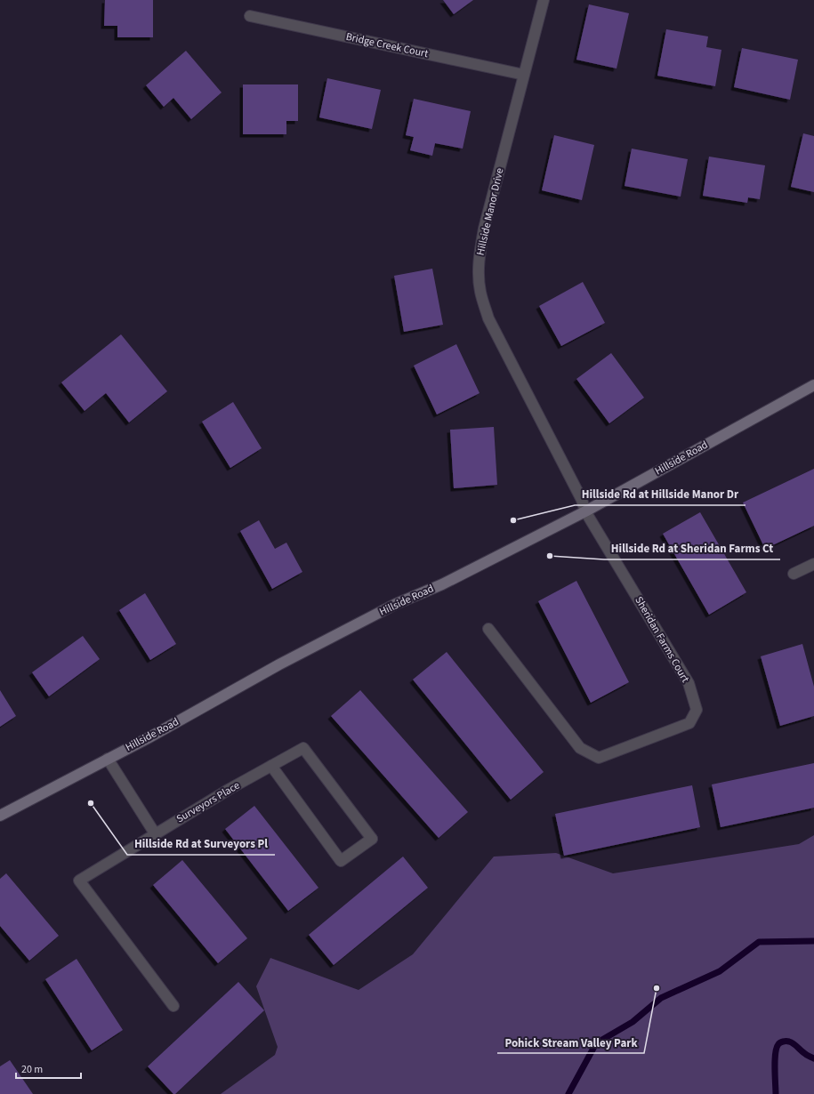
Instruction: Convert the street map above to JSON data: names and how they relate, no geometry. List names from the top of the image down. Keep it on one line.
{"streets":{"street":["Bridge Creek Court","Hillside Manor Drive","Hillside Road","Sheridan Farms Court","Surveyors Place"]},"crossings":[["Bridge Creek Court","Hillside Manor Drive"],["Hillside Manor Drive","Hillside Road"],["Hillside Manor Drive","Sheridan Farms Court"],["Hillside Road","Sheridan Farms Court"]],"places":["Hillside Rd at Hillside Manor Dr","Hillside Rd at Sheridan Farms Ct","Hillside Rd at Surveyors Pl","Pohick Stream Valley Park"],"scale_bar":"20 m"}
